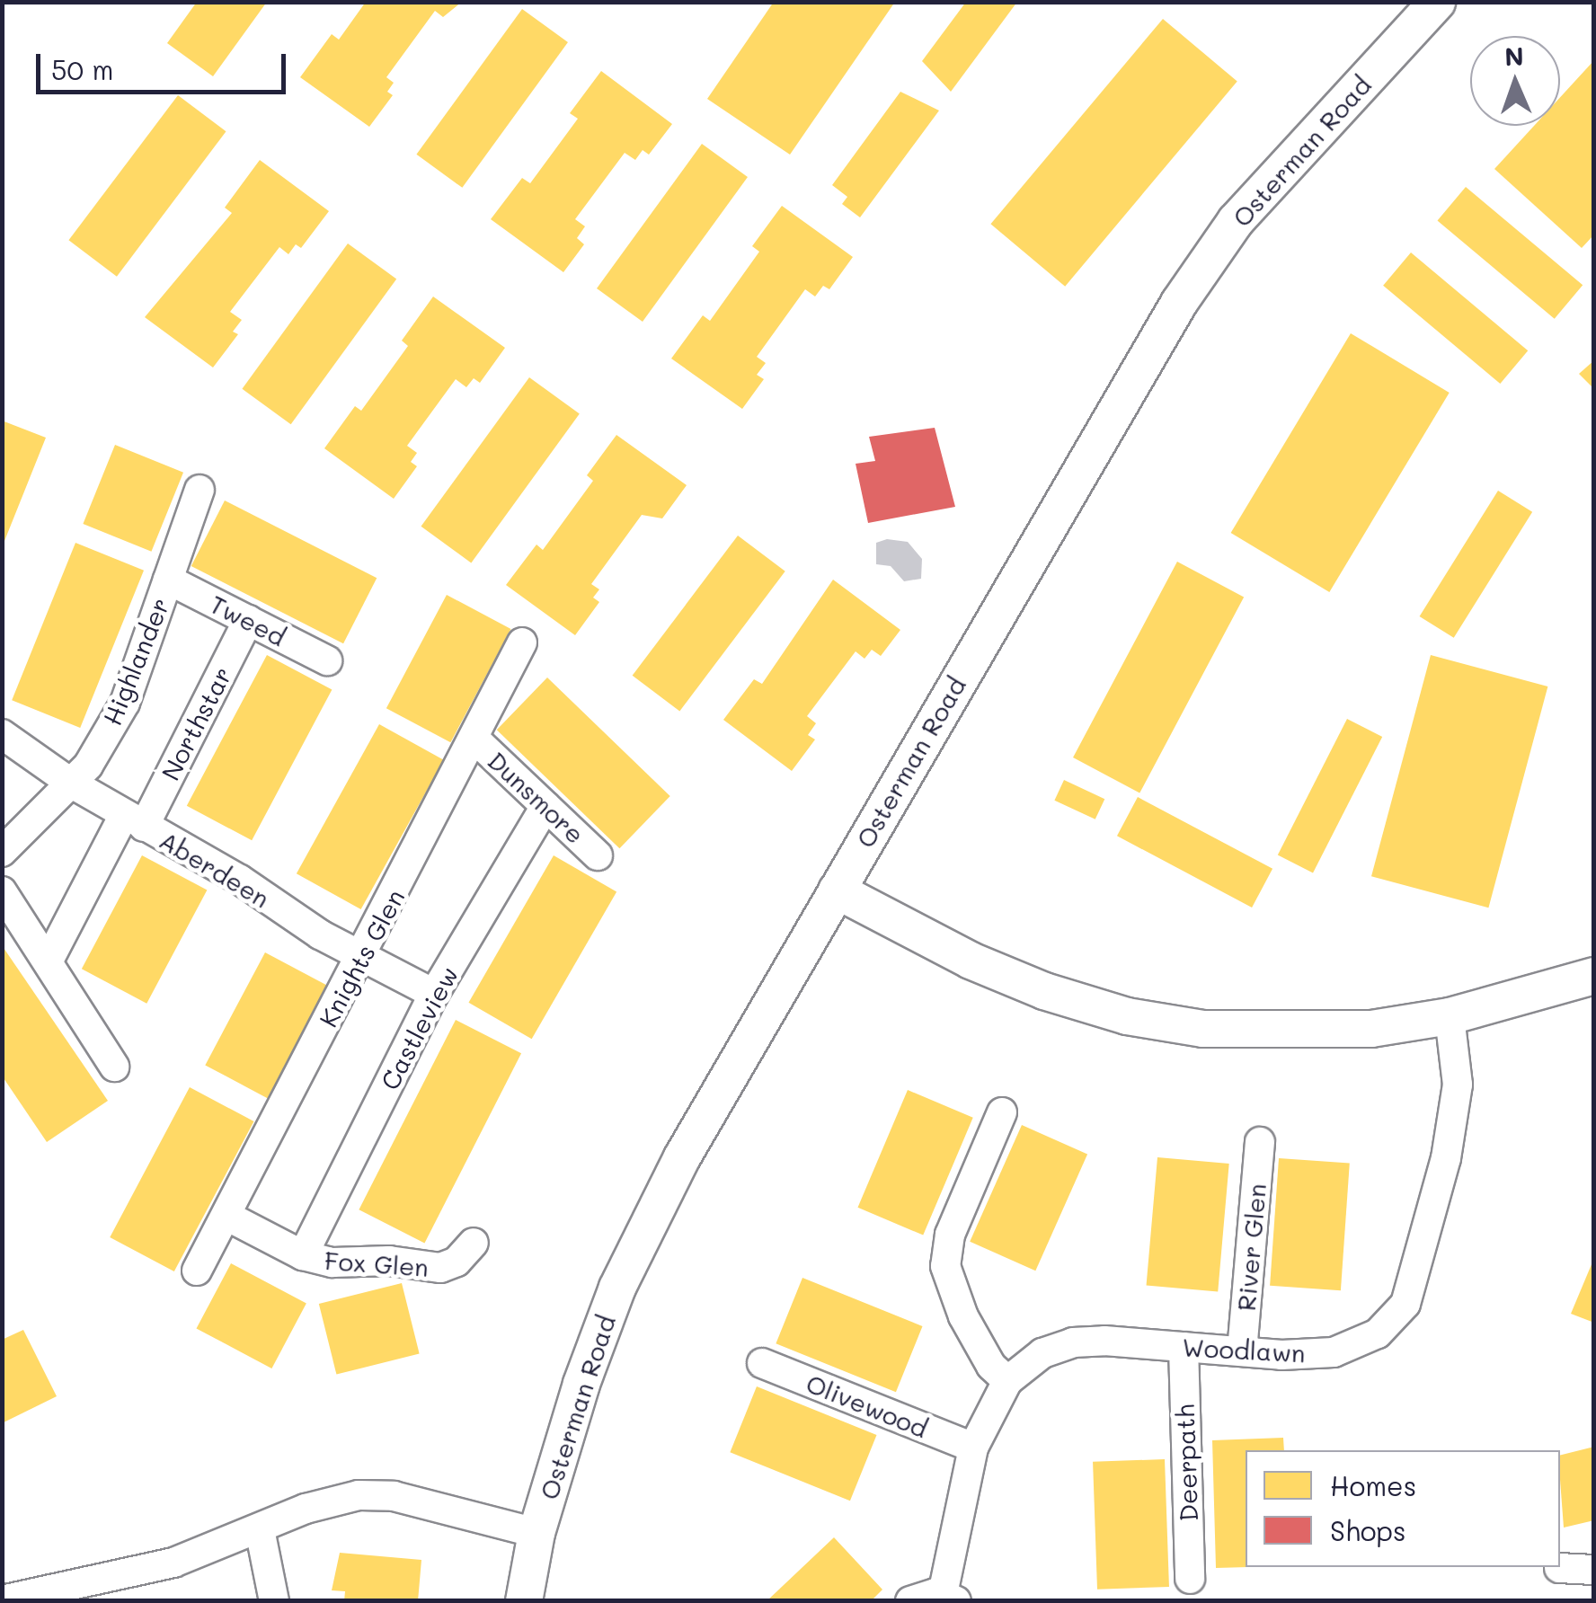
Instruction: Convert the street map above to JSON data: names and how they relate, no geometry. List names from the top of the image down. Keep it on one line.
{"streets":{"street":["Osterman Road","Tweed","Highlander","Northstar","Dunsmore","Aberdeen","Knights Glen","Castleview","River Glen","Fox Glen","Woodlawn","Olivewood","Deerpath"]},"crossings":[["Tweed","Highlander"],["Tweed","Northstar"],["Highlander","Aberdeen"],["Northstar","Aberdeen"],["Dunsmore","Knights Glen"],["Dunsmore","Castleview"],["Aberdeen","Knights Glen"],["Aberdeen","Castleview"],["Knights Glen","Fox Glen"],["Castleview","Fox Glen"],["River Glen","Woodlawn"],["Woodlawn","Olivewood"],["Woodlawn","Deerpath"]],"legend":["Homes","Shops"],"scale_bar":"50 m","north":"top"}
